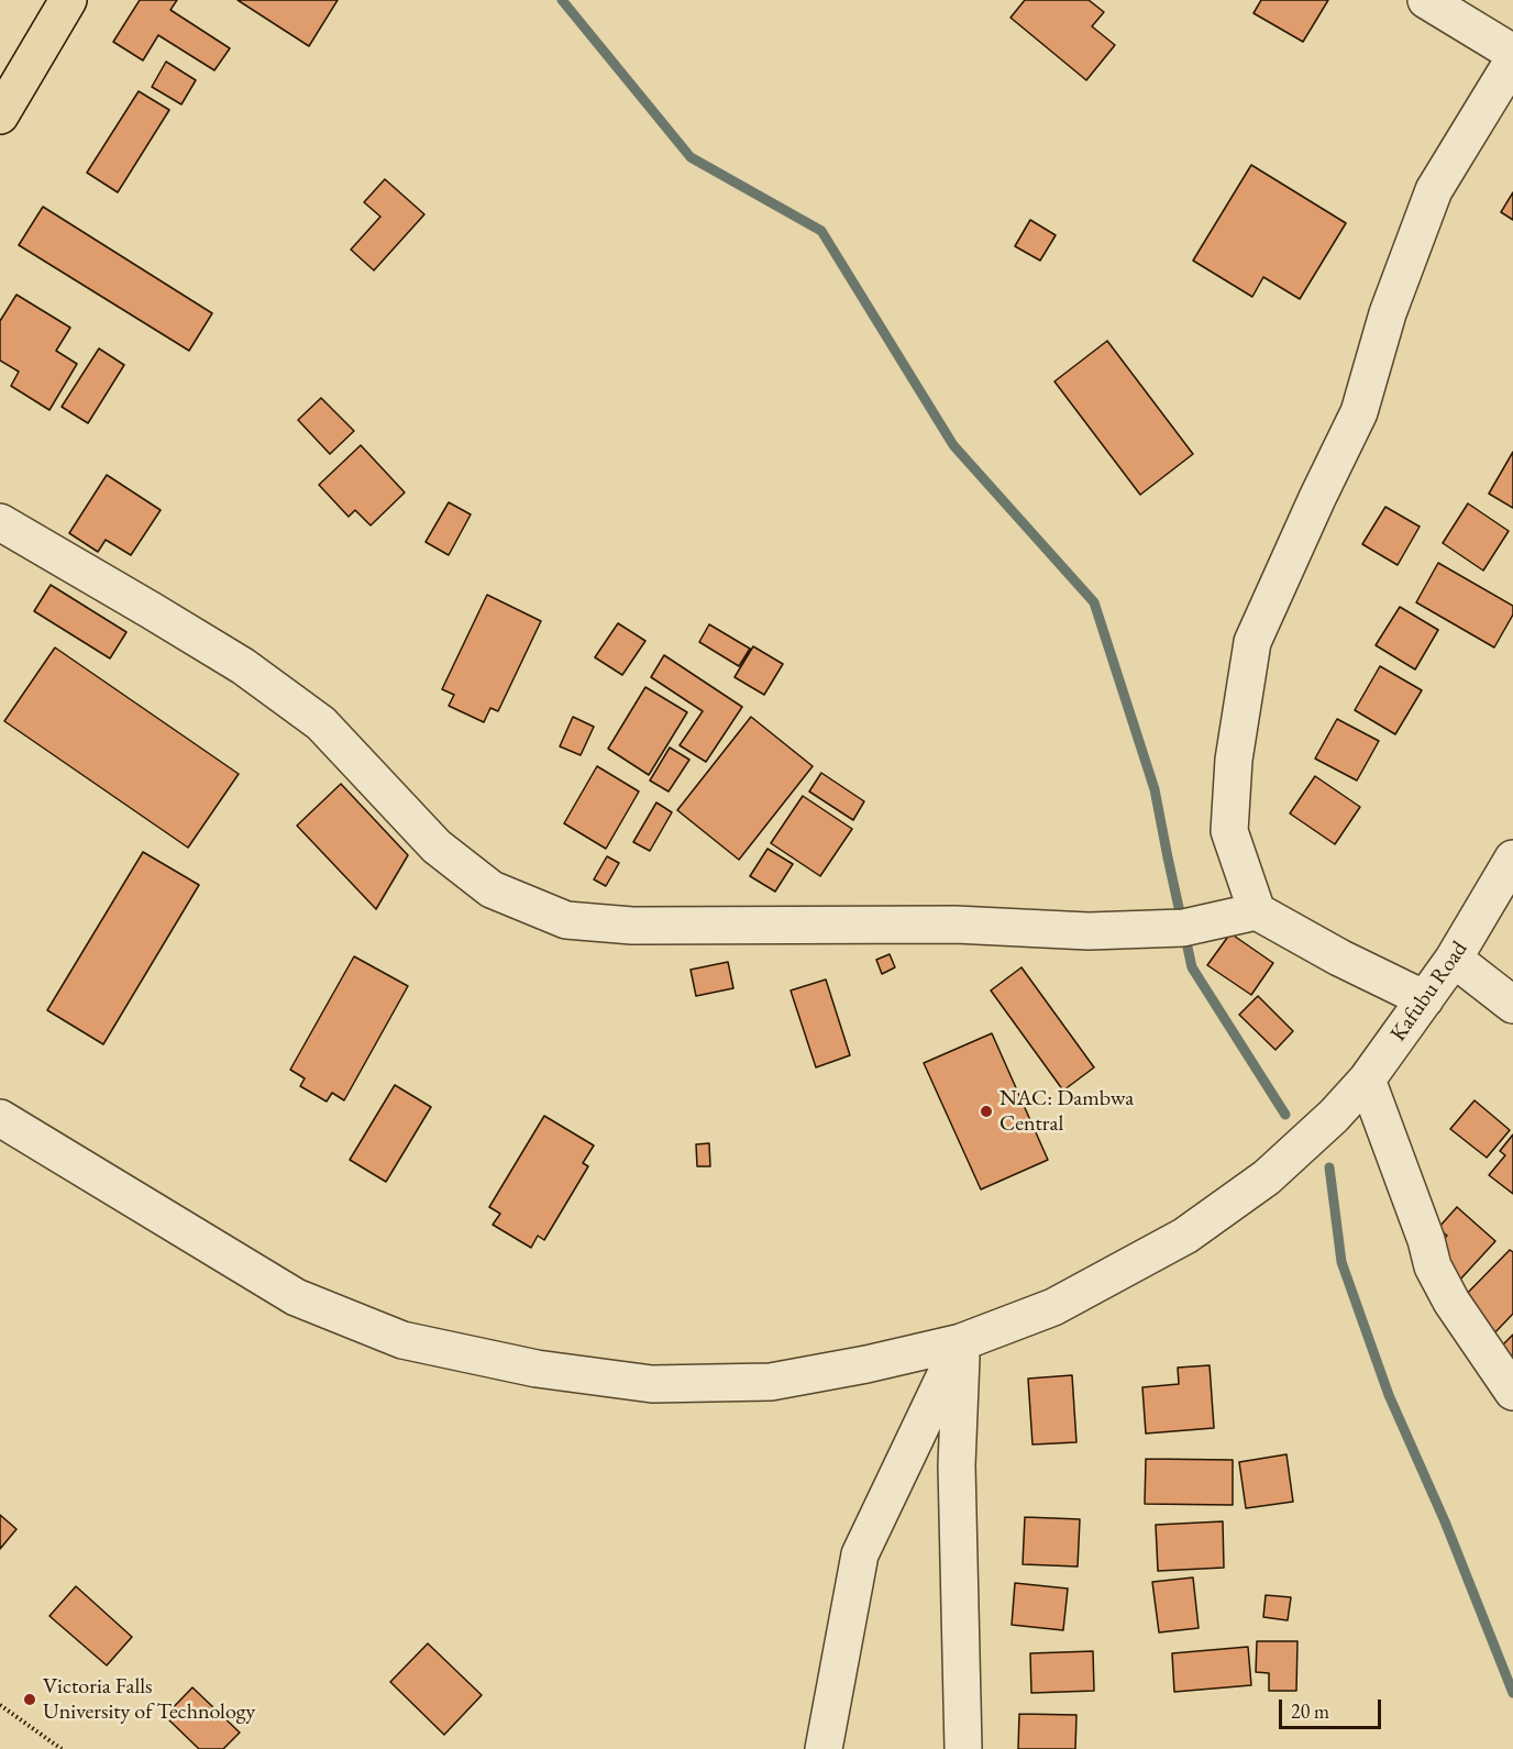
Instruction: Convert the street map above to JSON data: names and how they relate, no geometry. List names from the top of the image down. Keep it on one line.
{"streets":{"street":["Kafubu Road"]},"places":["NAC: Dambwa Central","Victoria Falls University of Technology"],"scale_bar":"20 m"}
